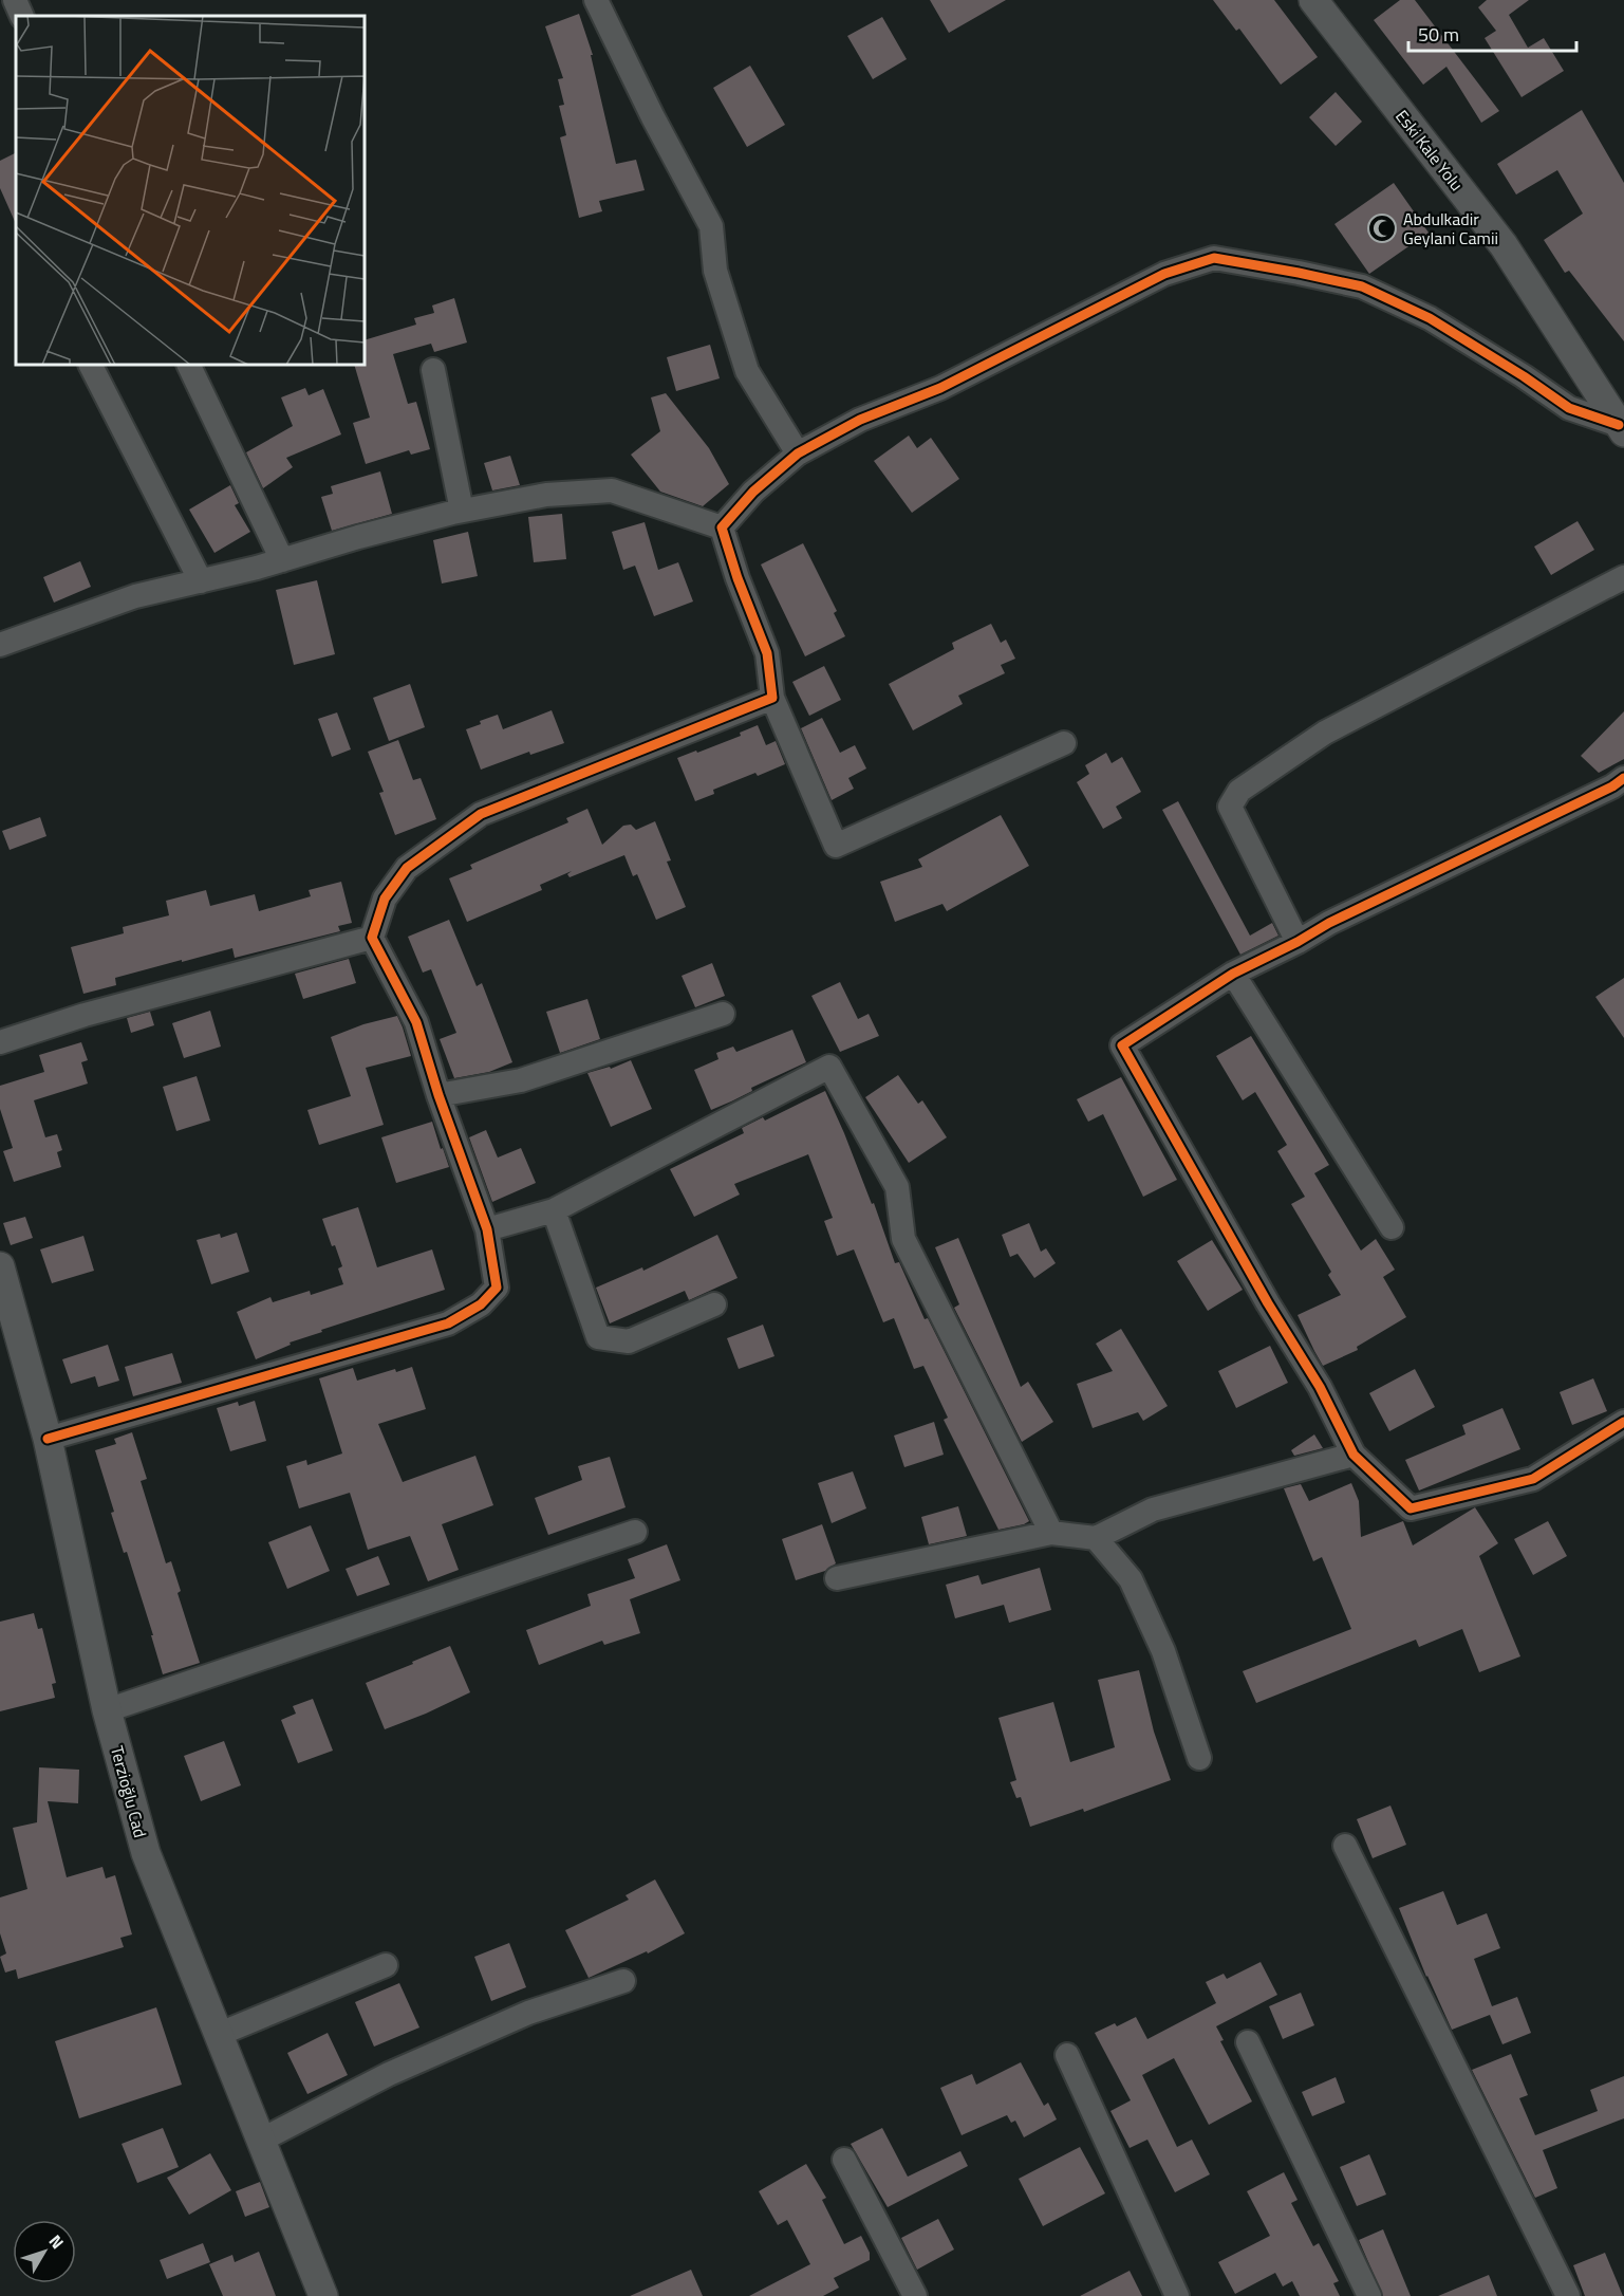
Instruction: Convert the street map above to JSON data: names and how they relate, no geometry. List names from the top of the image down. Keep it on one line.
{"streets":{"street":["Eski Kale Yolu","Terzioğlu Cad"]},"places":{"mosque":["Abdulkadir Geylani Camii"]},"scale_bar":"50 m","north":"top right"}
